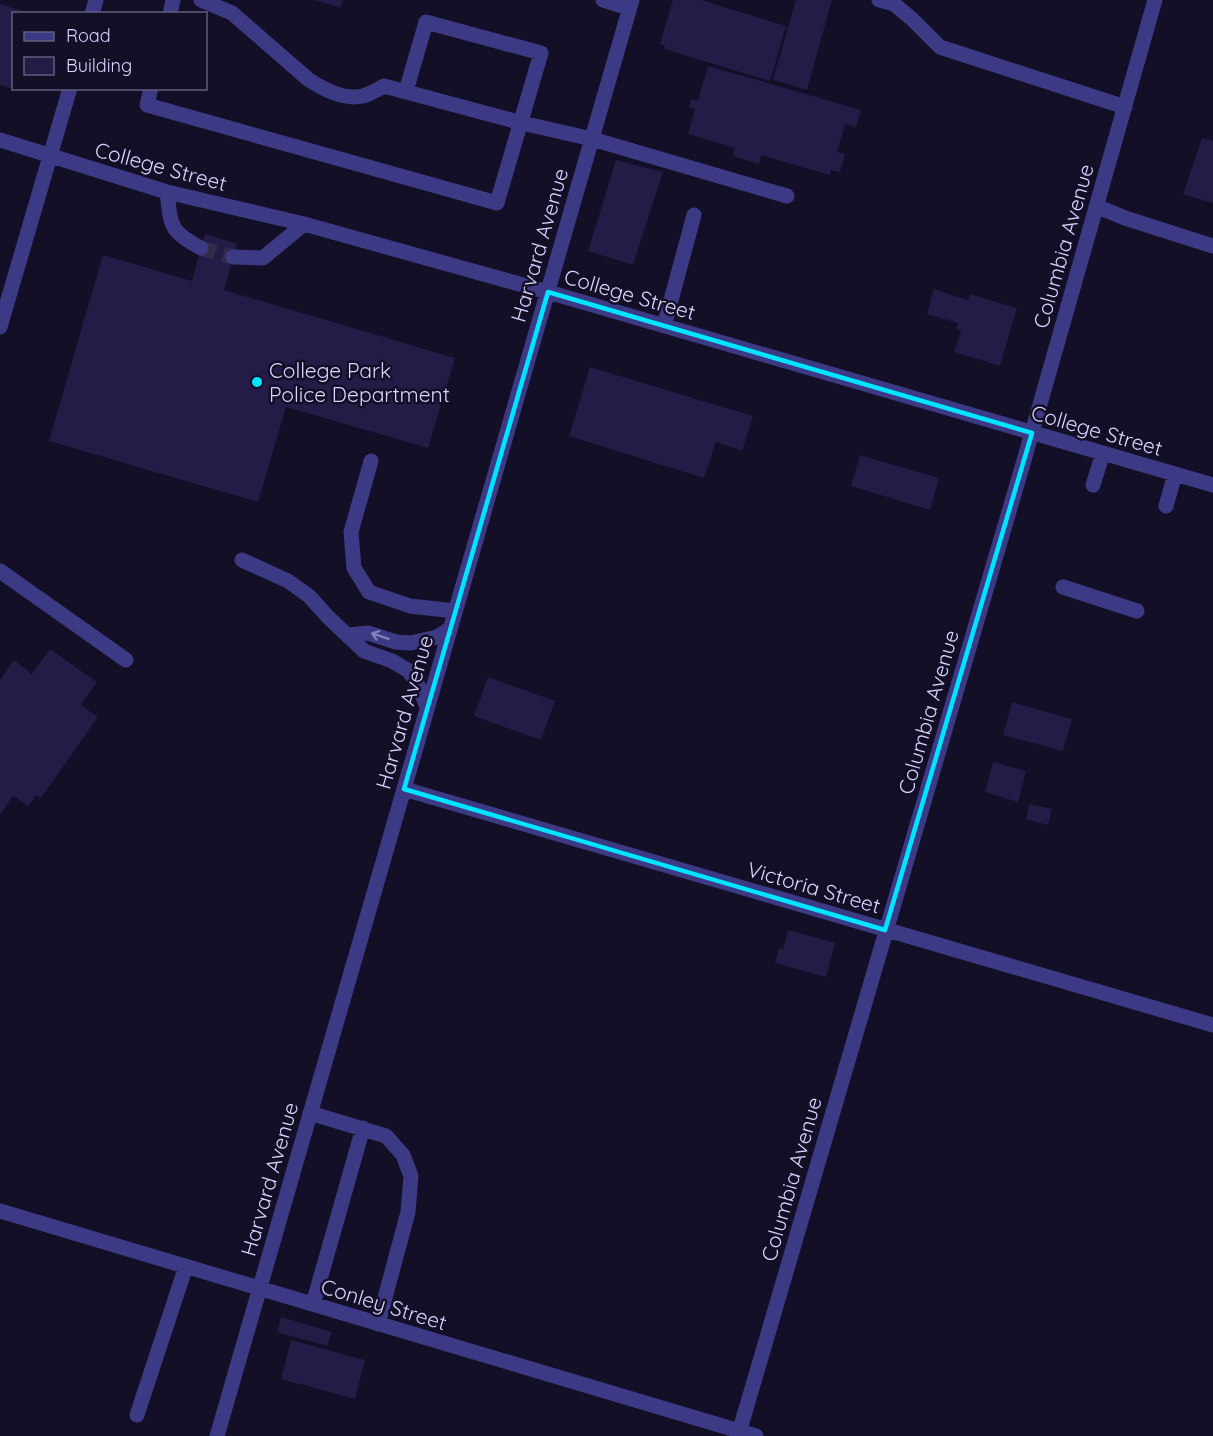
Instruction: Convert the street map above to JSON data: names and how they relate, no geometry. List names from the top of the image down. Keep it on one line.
{"streets":{"street":["College Street","Harvard Avenue","Columbia Avenue","Victoria Street","Conley Street"]},"crossings":[["College Street","Harvard Avenue"],["College Street","Columbia Avenue"],["Harvard Avenue","Victoria Street"],["Harvard Avenue","Conley Street"],["Columbia Avenue","Victoria Street"],["Columbia Avenue","Conley Street"]],"places":["College Park Police Department"],"legend":["Road","Building"]}
